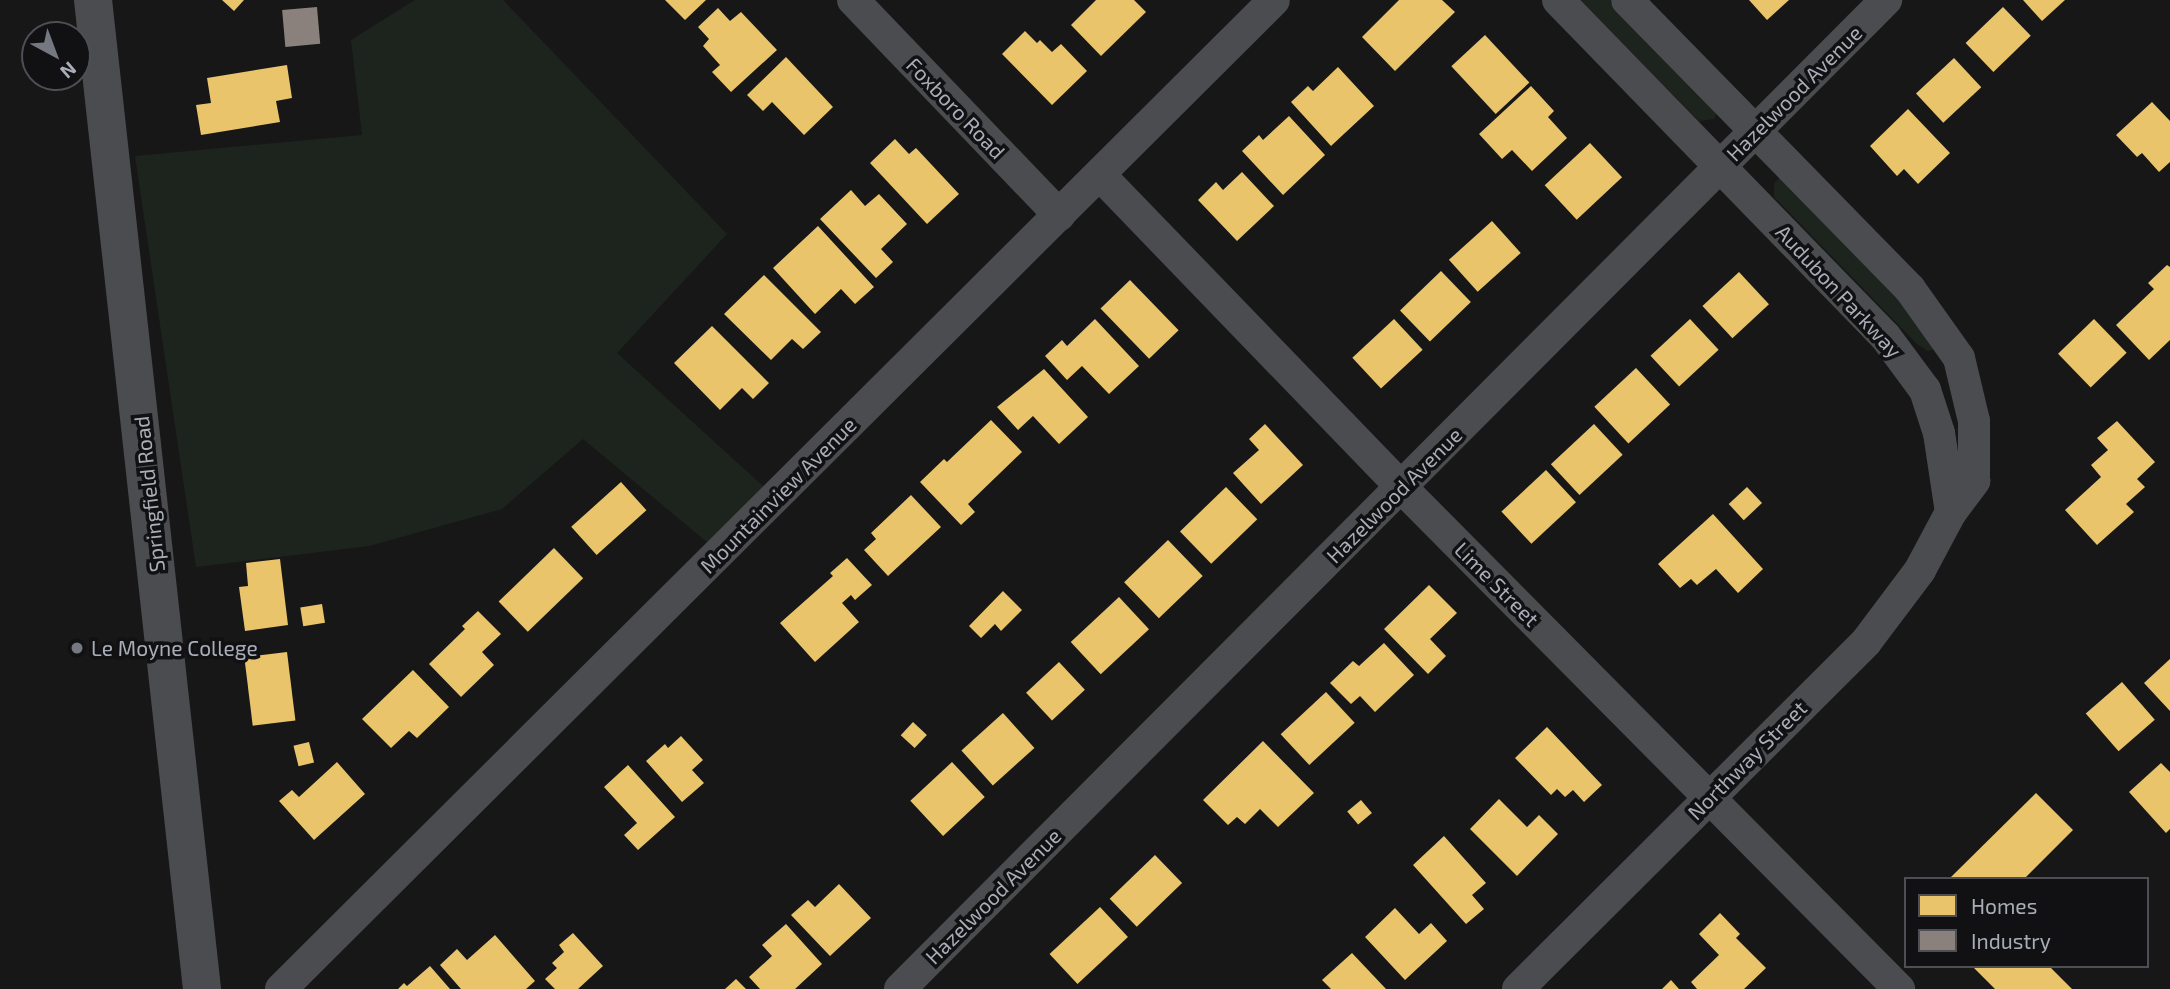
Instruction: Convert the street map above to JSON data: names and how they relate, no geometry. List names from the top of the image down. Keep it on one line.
{"streets":{"street":["Hazelwood Avenue","Foxboro Road","Audubon Parkway","Springfield Road","Mountainview Avenue","Lime Street","Northway Street"]},"crossings":[["Hazelwood Avenue","Audubon Parkway"],["Hazelwood Avenue","Lime Street"],["Foxboro Road","Mountainview Avenue"],["Audubon Parkway","Northway Street"],["Mountainview Avenue","Lime Street"],["Lime Street","Northway Street"]],"places":["Le Moyne College"],"legend":["Homes","Industry"],"north":"bottom right"}
